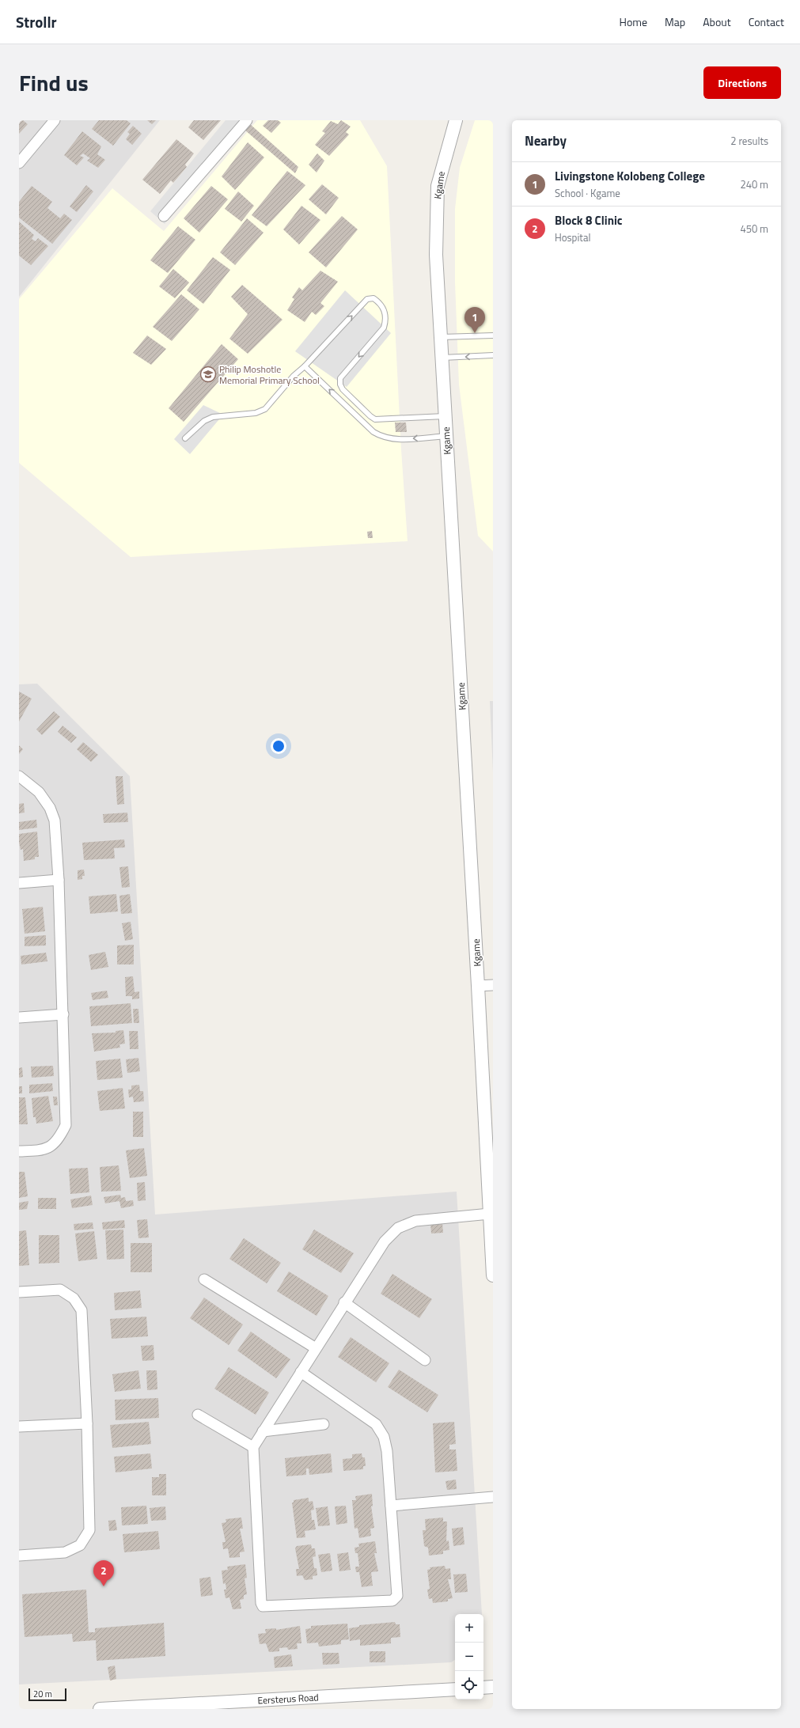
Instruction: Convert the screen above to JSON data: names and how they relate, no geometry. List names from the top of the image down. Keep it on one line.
{"streets":{"street":["Kgame","Eersterus Road"]},"places":{"school or university":["Philip Moshotle Memorial Primary School"]},"scale_bar":"20 m","page":{"header":"Strollr","nav":["Home","Map","About","Contact"],"title":"Find us","buttons":"Directions","heading":["Nearby","2 results"],"list":[{"mark":"1","name":"Livingstone Kolobeng College","note":"School · Kgame","value":"240 m"},{"mark":"2","name":"Block 8 Clinic","note":"Hospital","value":"450 m"}],"pins":["1","2"],"map_buttons":["+","−"],"scale":"20 m"}}
